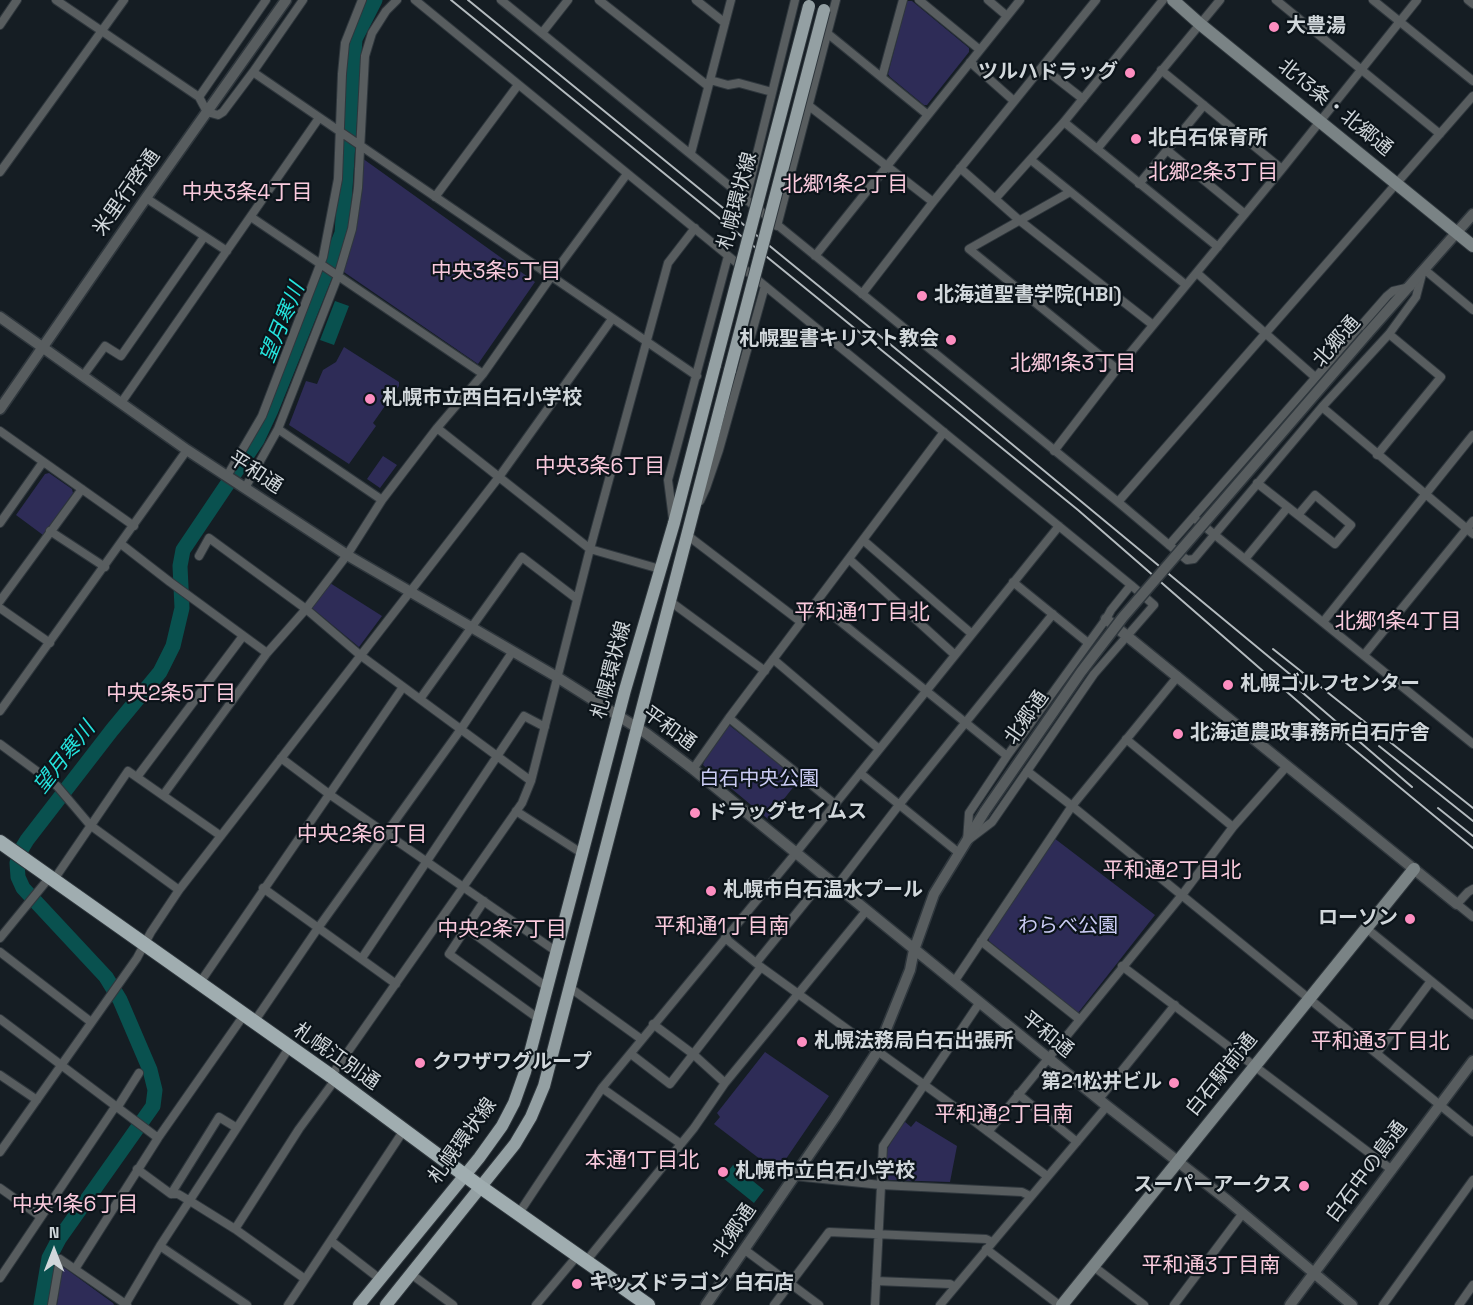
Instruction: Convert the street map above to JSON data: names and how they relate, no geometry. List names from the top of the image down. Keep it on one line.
{"streets":{"highway":["札幌江別通"],"main road":["北13条・北郷通","札幌環状線","白石駅前通"],"street":["米里行啓通","北郷通","平和通","白石中の島通"]},"crossings":[["北13条・北郷通","北郷通"],["米里行啓通","平和通"],["札幌環状線","平和通"],["札幌環状線","札幌江別通"],["北郷通","平和通"],["平和通","白石駅前通"],["平和通","白石中の島通"]],"districts":["北郷2条3丁目","北郷1条2丁目","中央3条4丁目","中央3条5丁目","北郷1条3丁目","中央3条6丁目","平和通1丁目北","北郷1条4丁目","中央2条5丁目","中央2条6丁目","平和通2丁目北","平和通1丁目南","中央2条7丁目","平和通3丁目北","平和通2丁目南","本通1丁目北","中央1条6丁目","平和通3丁目南"],"water":["望月寒川"],"parks":["白石中央公園","わらべ公園"],"places":["大豊湯","ツルハドラッグ","北白石保育所","北海道聖書学院(HBI)","札幌聖書キリスト教会","札幌市立西白石小学校","札幌ゴルフセンター","北海道農政事務所白石庁舎","ドラッグセイムス","札幌市白石温水プール","ローソン","札幌法務局白石出張所","クワザワグループ","第21松井ビル","札幌市立白石小学校","スーパーアークス","キッズドラゴン 白石店"],"north":"top"}
